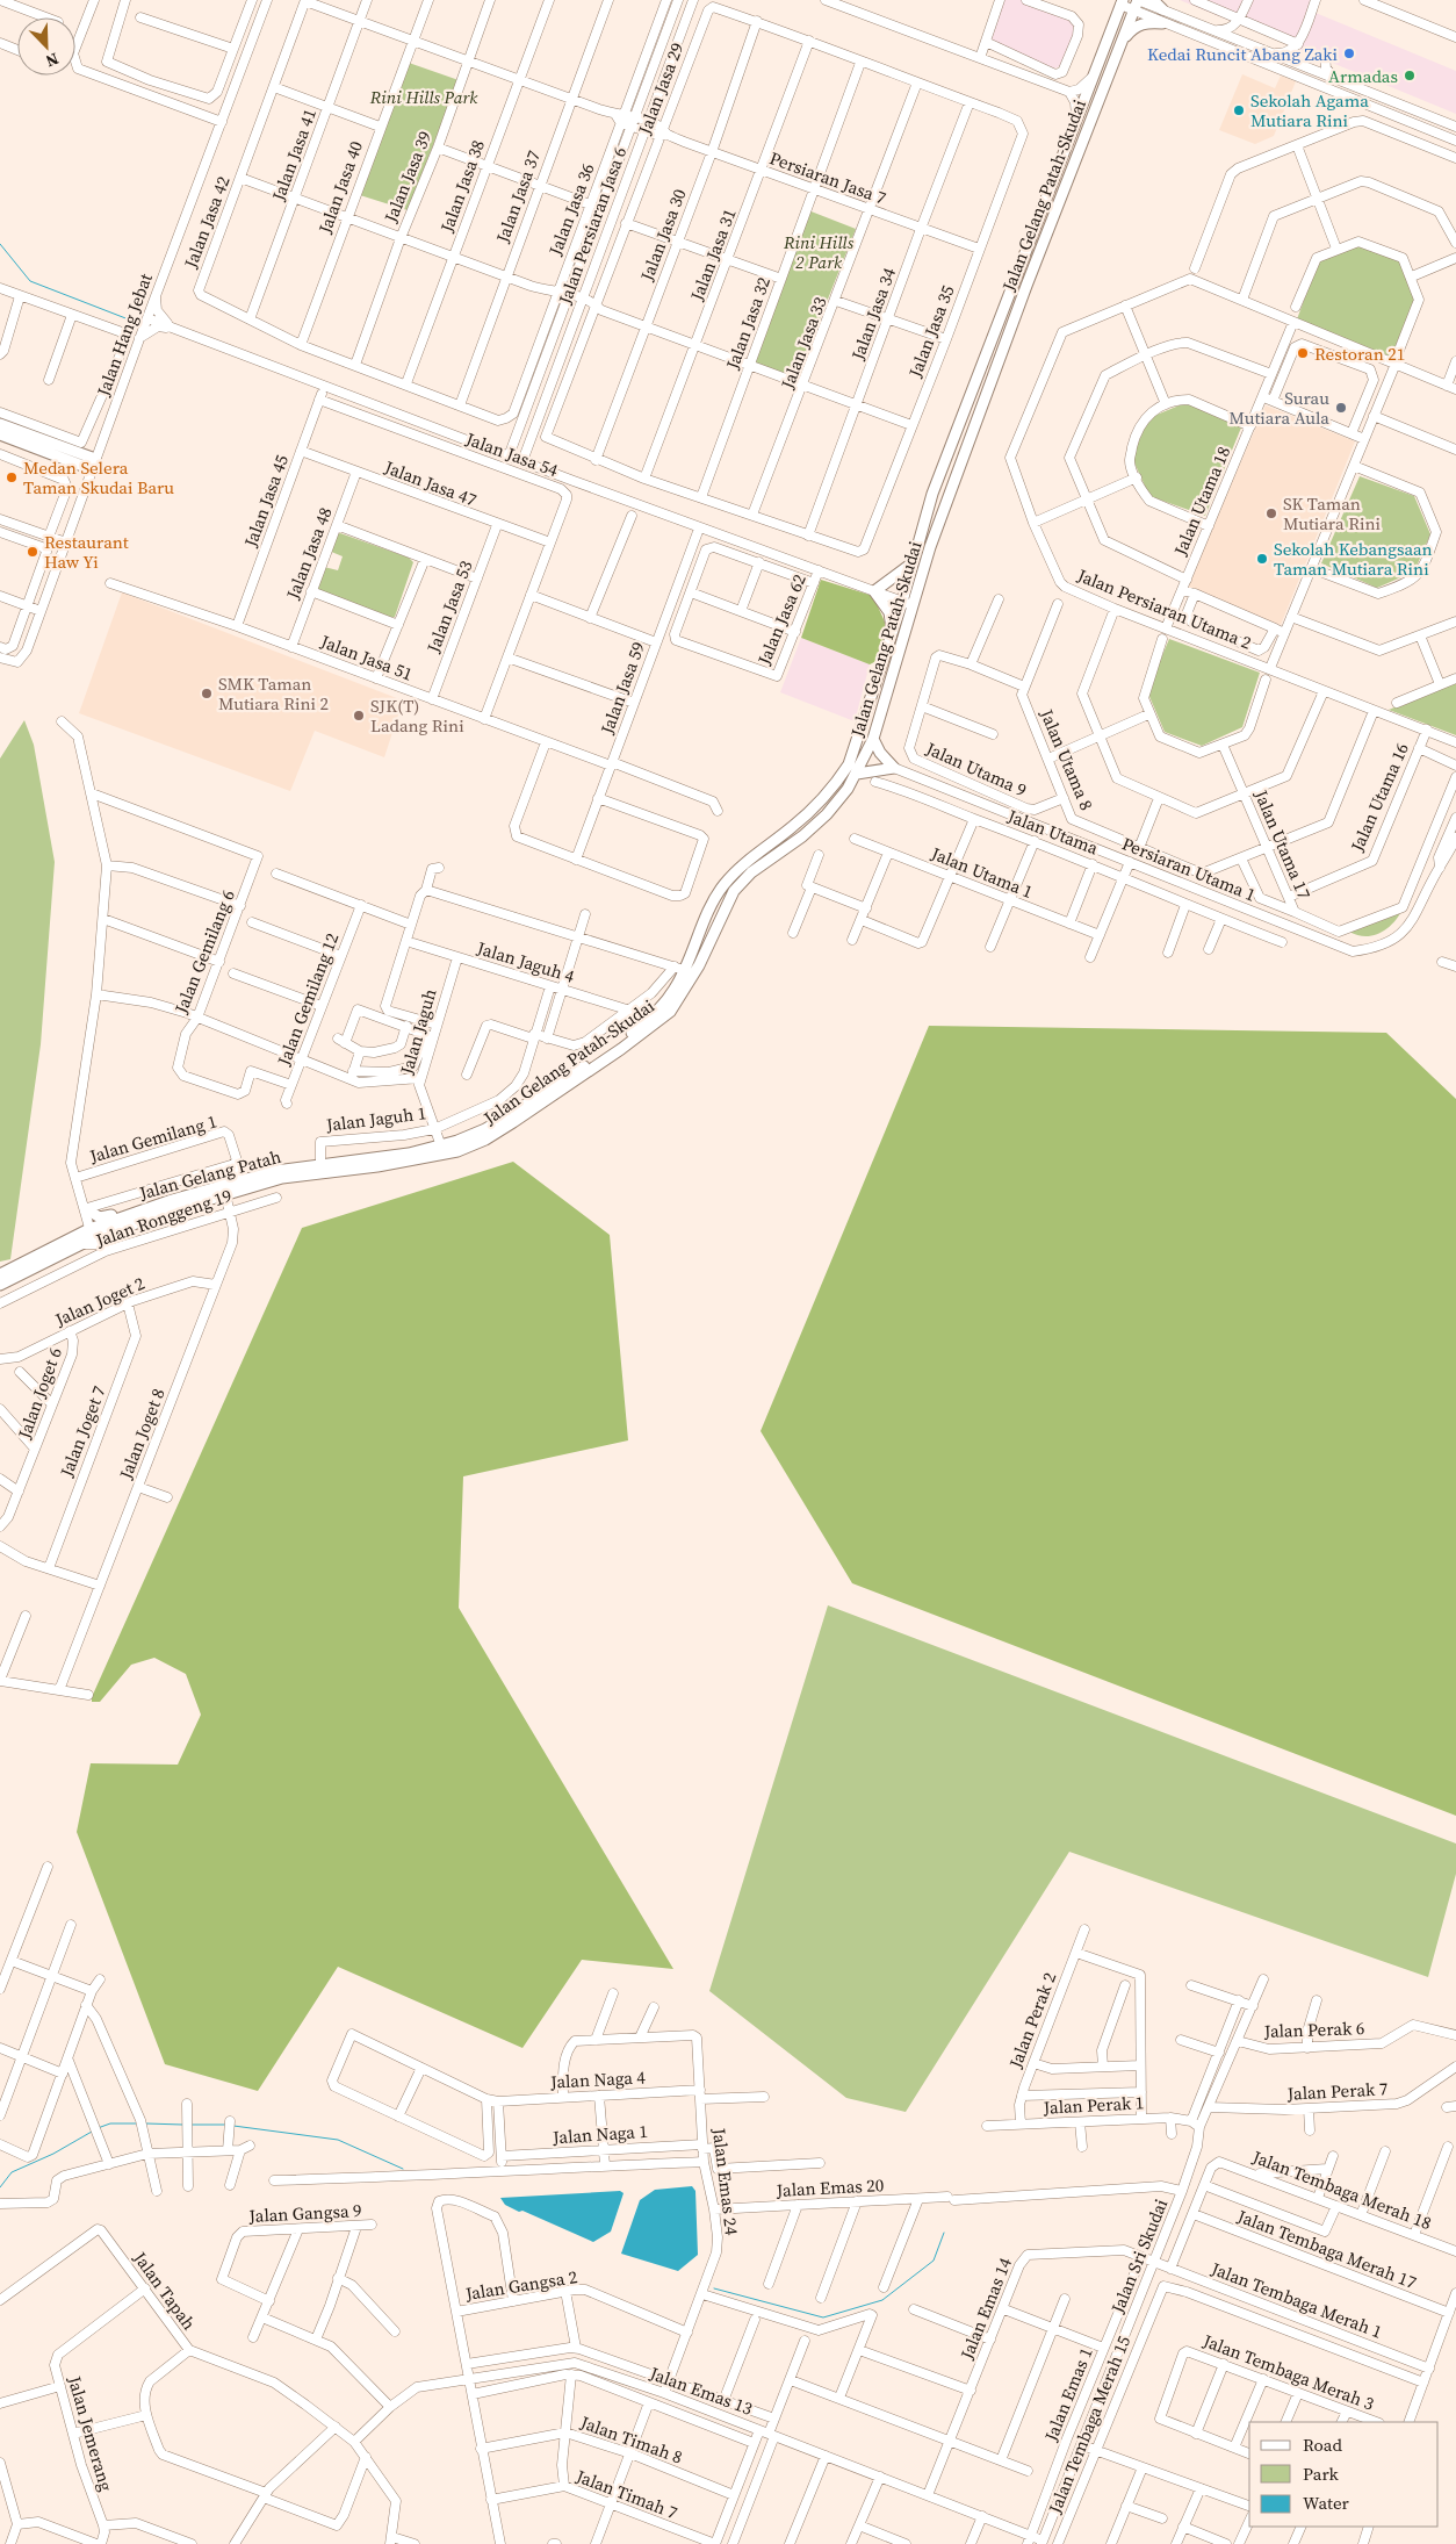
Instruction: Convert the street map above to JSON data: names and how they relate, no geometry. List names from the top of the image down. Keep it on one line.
{"streets":{"main road":["Jalan Gelang Patah-Skudai","Jalan Gelang Patah"],"street":["Jalan Jasa 29","Jalan Jasa 41","Jalan Jasa 39","Persiaran Jasa 7","Jalan Jasa 38","Jalan Jasa 40","Jalan Jasa 37","Jalan Jasa 36","Jalan Jasa 42","Jalan Persiaran Jasa 6","Jalan Jasa 30","Jalan Jasa 31","Jalan Jasa 34","Jalan Jasa 32","Jalan Jasa 35","Jalan Hang Jebat","Jalan Jasa 33","Jalan Jasa 54","Jalan Jasa 47","Jalan Jasa 45","Jalan Utama 18","Jalan Jasa 48","Jalan Jasa 53","Jalan Persiaran Utama 2","Jalan Jasa 62","Jalan Jasa 51","Jalan Jasa 59","Jalan Utama 8","Jalan Utama 9","Jalan Utama 16","Jalan Utama","Jalan Utama 17","Persiaran Utama 1","Jalan Utama 1","Jalan Gemilang 6","Jalan Jaguh 4","Jalan Gemilang 12","Jalan Jaguh","Jalan Jaguh 1","Jalan Gemilang 1","Jalan Ronggeng 19","Jalan Joget 2","Jalan Joget 6","Jalan Joget 7","Jalan Joget 8","Jalan Perak 2","Jalan Perak 6","Jalan Naga 4","Jalan Perak 7","Jalan Perak 1","Jalan Naga 1","Jalan Emas 24","Jalan Emas 20","Jalan Tembaga Merah 18","Jalan Gangsa 9","Jalan Tembaga Merah 17","Jalan Sri Skudai","Jalan Gangsa 2","Jalan Tapah","Jalan Tembaga Merah 1","Jalan Emas 14","Jalan Tembaga Merah 3","Jalan Emas 13","Jalan Emas 1","Jalan Tembaga Merah 15","Jalan Jemerang","Jalan Timah 8","Jalan Timah 7"]},"crossings":[["Jalan Jasa 29","Persiaran Jasa 7"],["Jalan Jasa 29","Jalan Jasa 30"],["Jalan Jasa 41","Jalan Jasa 42"],["Jalan Jasa 39","Jalan Jasa 42"],["Persiaran Jasa 7","Jalan Persiaran Jasa 6"],["Persiaran Jasa 7","Jalan Jasa 30"],["Persiaran Jasa 7","Jalan Jasa 31"],["Persiaran Jasa 7","Jalan Jasa 34"],["Persiaran Jasa 7","Jalan Jasa 32"],["Persiaran Jasa 7","Jalan Jasa 35"],["Persiaran Jasa 7","Jalan Jasa 33"],["Jalan Jasa 38","Jalan Jasa 42"],["Jalan Jasa 40","Jalan Jasa 42"],["Jalan Gelang Patah-Skudai","Jalan Jaguh"],["Jalan Gelang Patah-Skudai","Jalan Gelang Patah"],["Jalan Jasa 37","Jalan Jasa 42"],["Jalan Jasa 36","Jalan Jasa 42"],["Jalan Jasa 34","Jalan Jasa 35"],["Jalan Jasa 54","Jalan Jasa 47"],["Jalan Jasa 54","Jalan Jasa 45"],["Jalan Jasa 54","Jalan Jasa 51"],["Jalan Jasa 47","Jalan Jasa 45"],["Jalan Jasa 47","Jalan Jasa 48"],["Jalan Jasa 47","Jalan Jasa 53"],["Jalan Jasa 45","Jalan Jasa 51"],["Jalan Utama 18","Jalan Persiaran Utama 2"],["Jalan Jasa 48","Jalan Jasa 51"],["Jalan Jasa 53","Jalan Jasa 51"],["Jalan Persiaran Utama 2","Jalan Utama 8"],["Jalan Persiaran Utama 2","Jalan Utama 16"],["Jalan Jasa 51","Jalan Jasa 59"],["Jalan Utama 8","Jalan Utama 9"],["Jalan Utama 8","Jalan Utama 17"],["Jalan Utama 16","Jalan Utama 17"],["Jalan Gemilang 6","Jalan Gemilang 12"],["Jalan Jaguh 4","Jalan Jaguh"],["Jalan Jaguh 4","Jalan Jaguh 1"],["Jalan Jaguh","Jalan Jaguh 1"],["Jalan Jaguh","Jalan Gelang Patah"],["Jalan Jaguh 1","Jalan Gelang Patah"],["Jalan Gelang Patah","Jalan Joget 8"],["Jalan Ronggeng 19","Jalan Joget 8"],["Jalan Joget 2","Jalan Joget 6"],["Jalan Joget 2","Jalan Joget 7"],["Jalan Joget 2","Jalan Joget 8"],["Jalan Perak 2","Jalan Perak 1"],["Jalan Perak 6","Jalan Sri Skudai"],["Jalan Naga 4","Jalan Emas 24"],["Jalan Perak 7","Jalan Sri Skudai"],["Jalan Perak 1","Jalan Sri Skudai"],["Jalan Naga 1","Jalan Emas 24"],["Jalan Emas 24","Jalan Emas 20"],["Jalan Emas 24","Jalan Gangsa 2"],["Jalan Emas 24","Jalan Emas 13"],["Jalan Emas 20","Jalan Sri Skudai"],["Jalan Sri Skudai","Jalan Tembaga Merah 1"],["Jalan Sri Skudai","Jalan Emas 14"],["Jalan Sri Skudai","Jalan Emas 13"],["Jalan Tapah","Jalan Emas 13"],["Jalan Tapah","Jalan Jemerang"],["Jalan Tembaga Merah 1","Jalan Emas 14"],["Jalan Emas 14","Jalan Emas 13"],["Jalan Emas 14","Jalan Emas 1"],["Jalan Emas 13","Jalan Emas 1"]],"parks":["Rini Hills Park","Rini Hills 2 Park"],"places":["Kedai Runcit Abang Zaki","Armadas","Sekolah Agama Mutiara Rini","Restoran 21","Surau Mutiara Aula","Medan Selera Taman Skudai Baru","SK Taman Mutiara Rini","Restaurant Haw Yi","Sekolah Kebangsaan Taman Mutiara Rini","SMK Taman Mutiara Rini 2","SJK(T) Ladang Rini"],"legend":["Road","Park","Water"],"north":"bottom right"}
